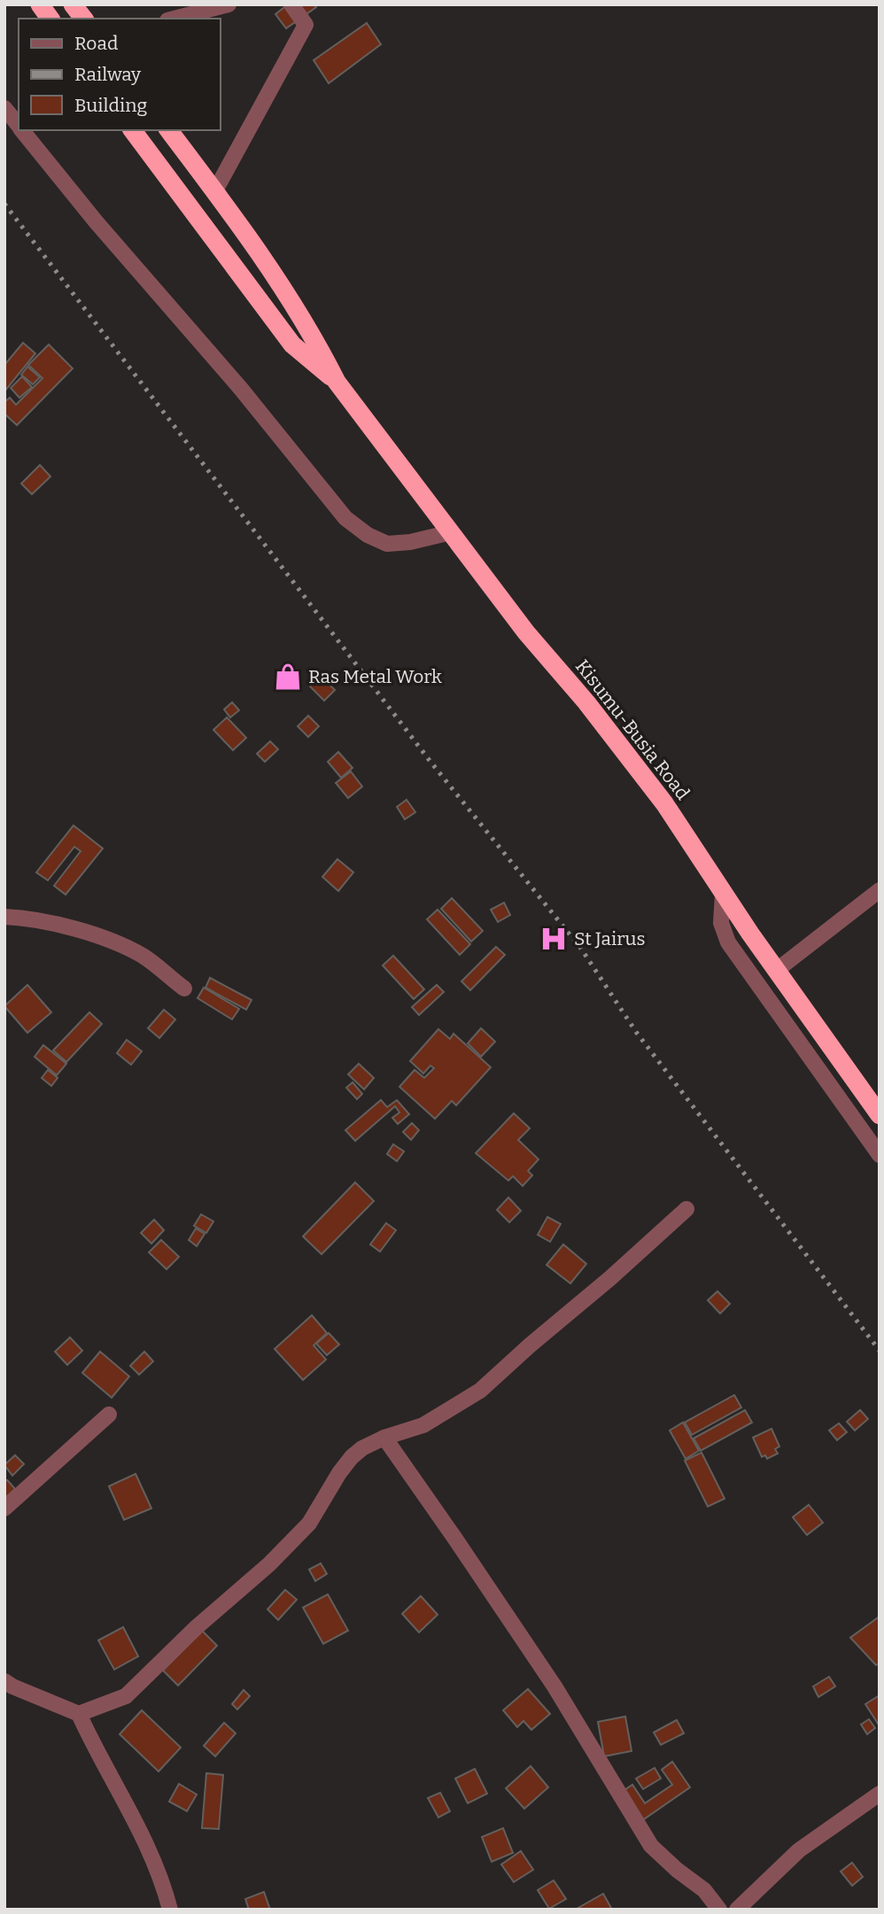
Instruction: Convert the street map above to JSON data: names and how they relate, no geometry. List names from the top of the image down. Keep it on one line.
{"streets":{"highway":["Kisumu-Busia Road"]},"places":{"shop":["Ras Metal Work"],"hospital":["St Jairus"]},"legend":["Road","Railway","Building"]}
